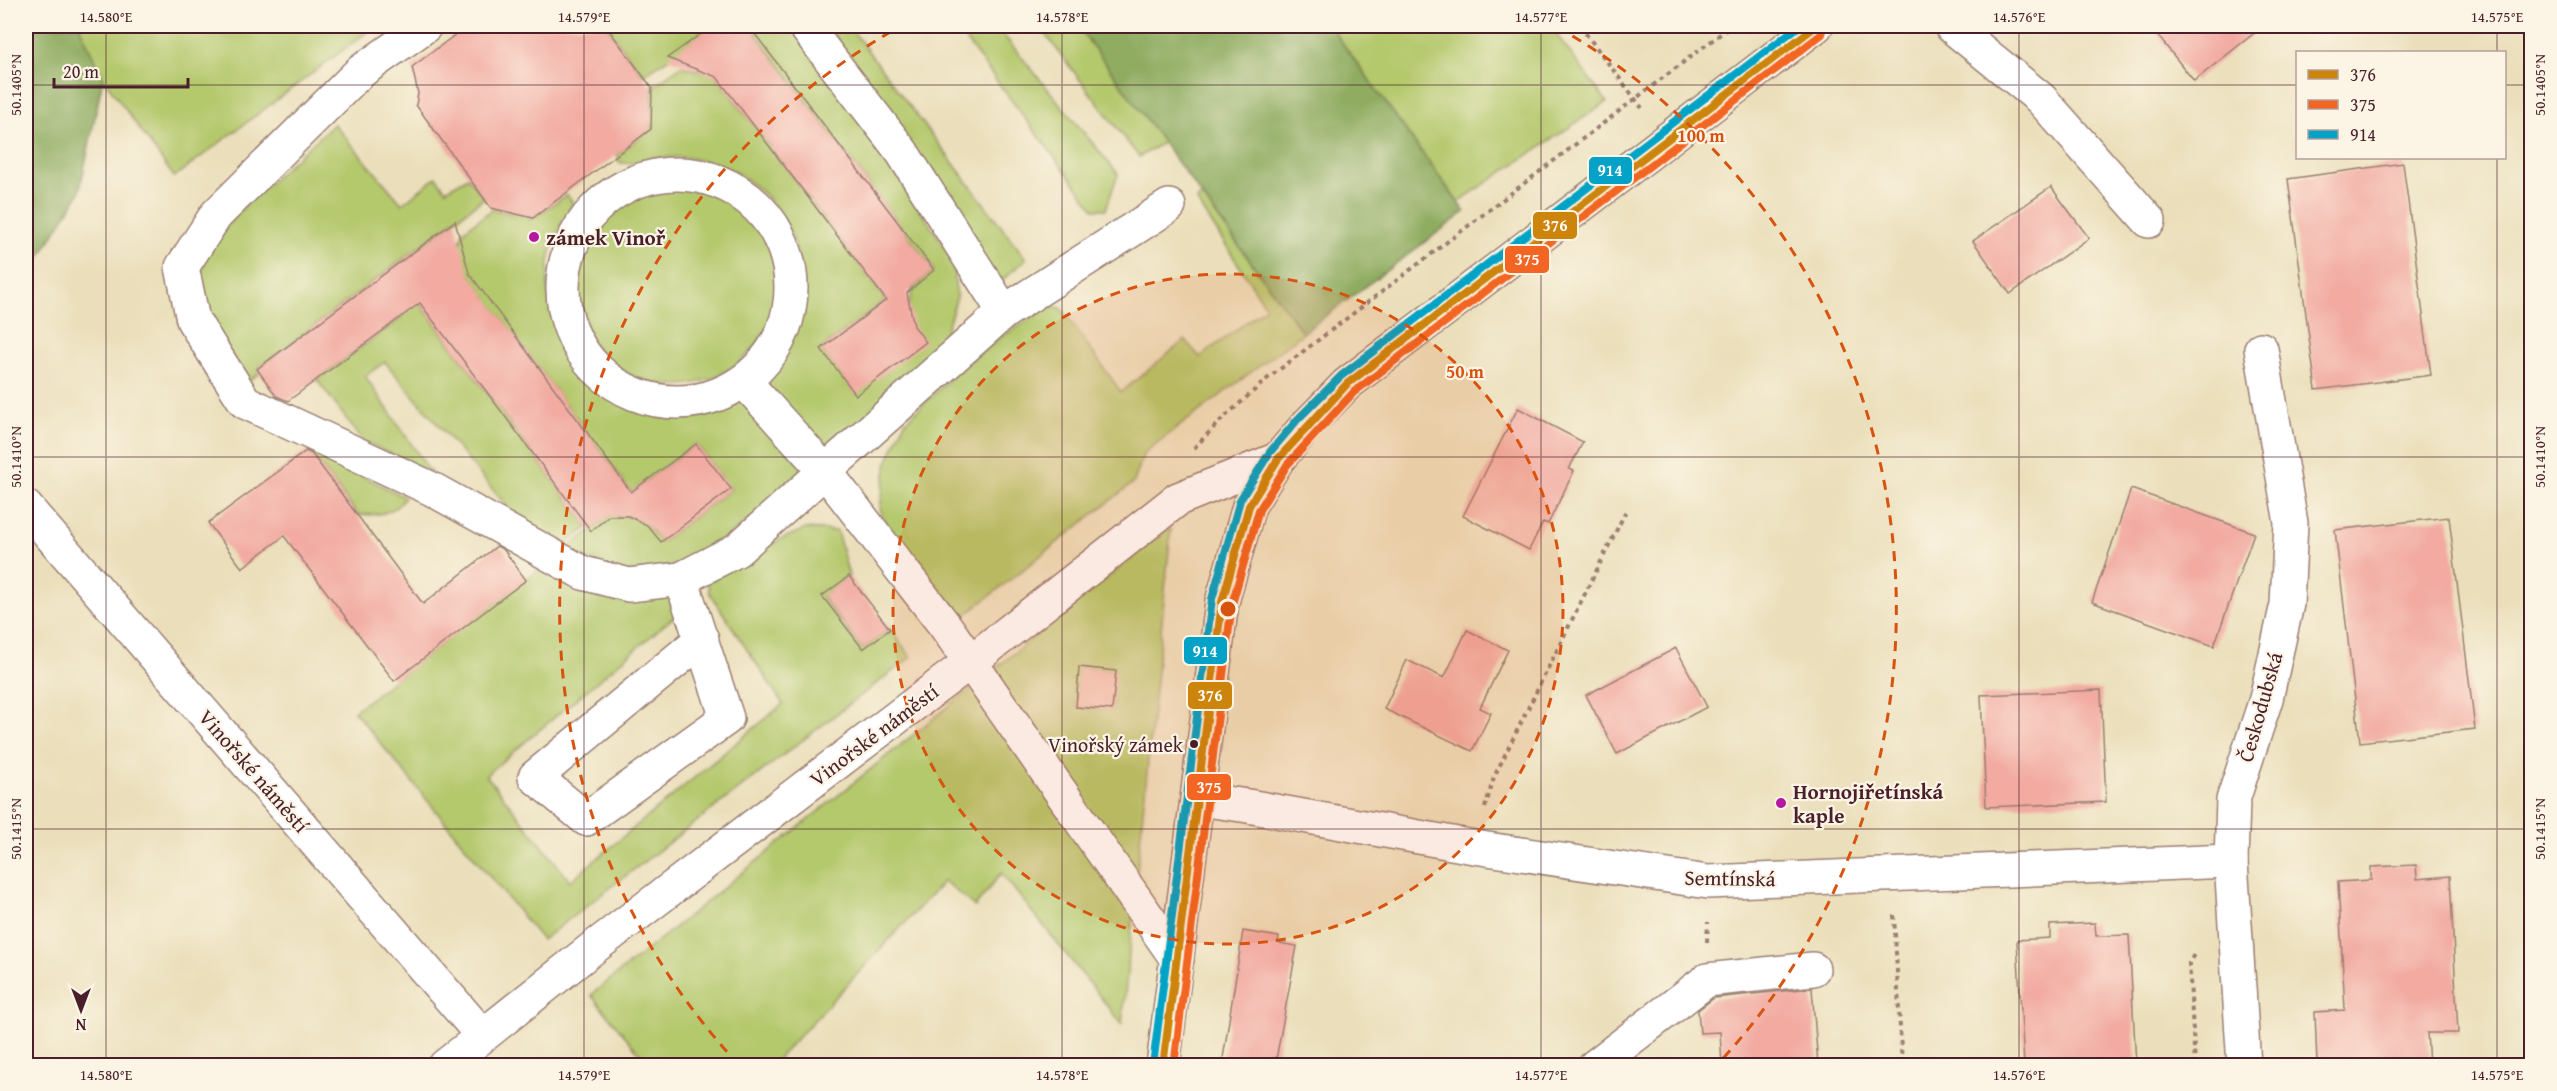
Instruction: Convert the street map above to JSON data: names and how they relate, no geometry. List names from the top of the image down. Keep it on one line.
{"streets":{"street":["Českodubská","Vinořské náměstí","Semtínská"]},"crossings":[["Českodubská","Semtínská"]],"places":["zámek Vinoř","Vinořský zámek","Hornojiřetínská kaple"],"lines":["transit line 376","transit line 914","transit line 375"],"legend":["376","375","914"],"scale_bar":"20 m","north":"bottom","coordinates":["14.580°E","14.579°E","14.578°E","14.577°E","14.576°E","14.575°E","50.1405°N","50.1410°N","50.1415°N"],"rings":["100 m","50 m"]}
